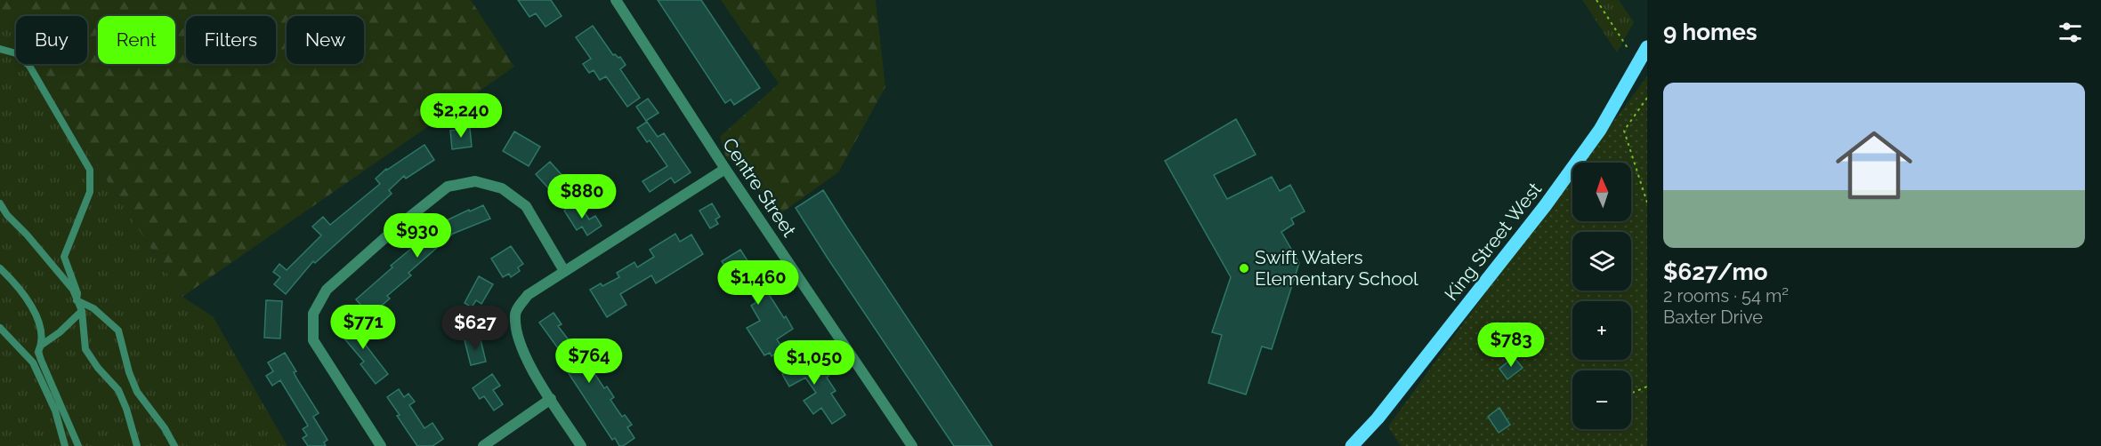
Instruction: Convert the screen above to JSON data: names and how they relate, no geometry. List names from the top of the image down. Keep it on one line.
{"streets":{"main road":["King Street West"],"street":["Centre Street"]},"places":["Swift Waters Elementary School"],"north":"top","page":{"heading":"9 homes","chip":["Buy","Rent","Filters","New"],"list":[{"name":"$627/mo","note":"2 rooms · 54 m² · Baxter Drive"}],"price":["$2,240","$880","$930","$1,460","$771","$627","$783","$764","$1,050"],"map_buttons":["+","−"]}}
